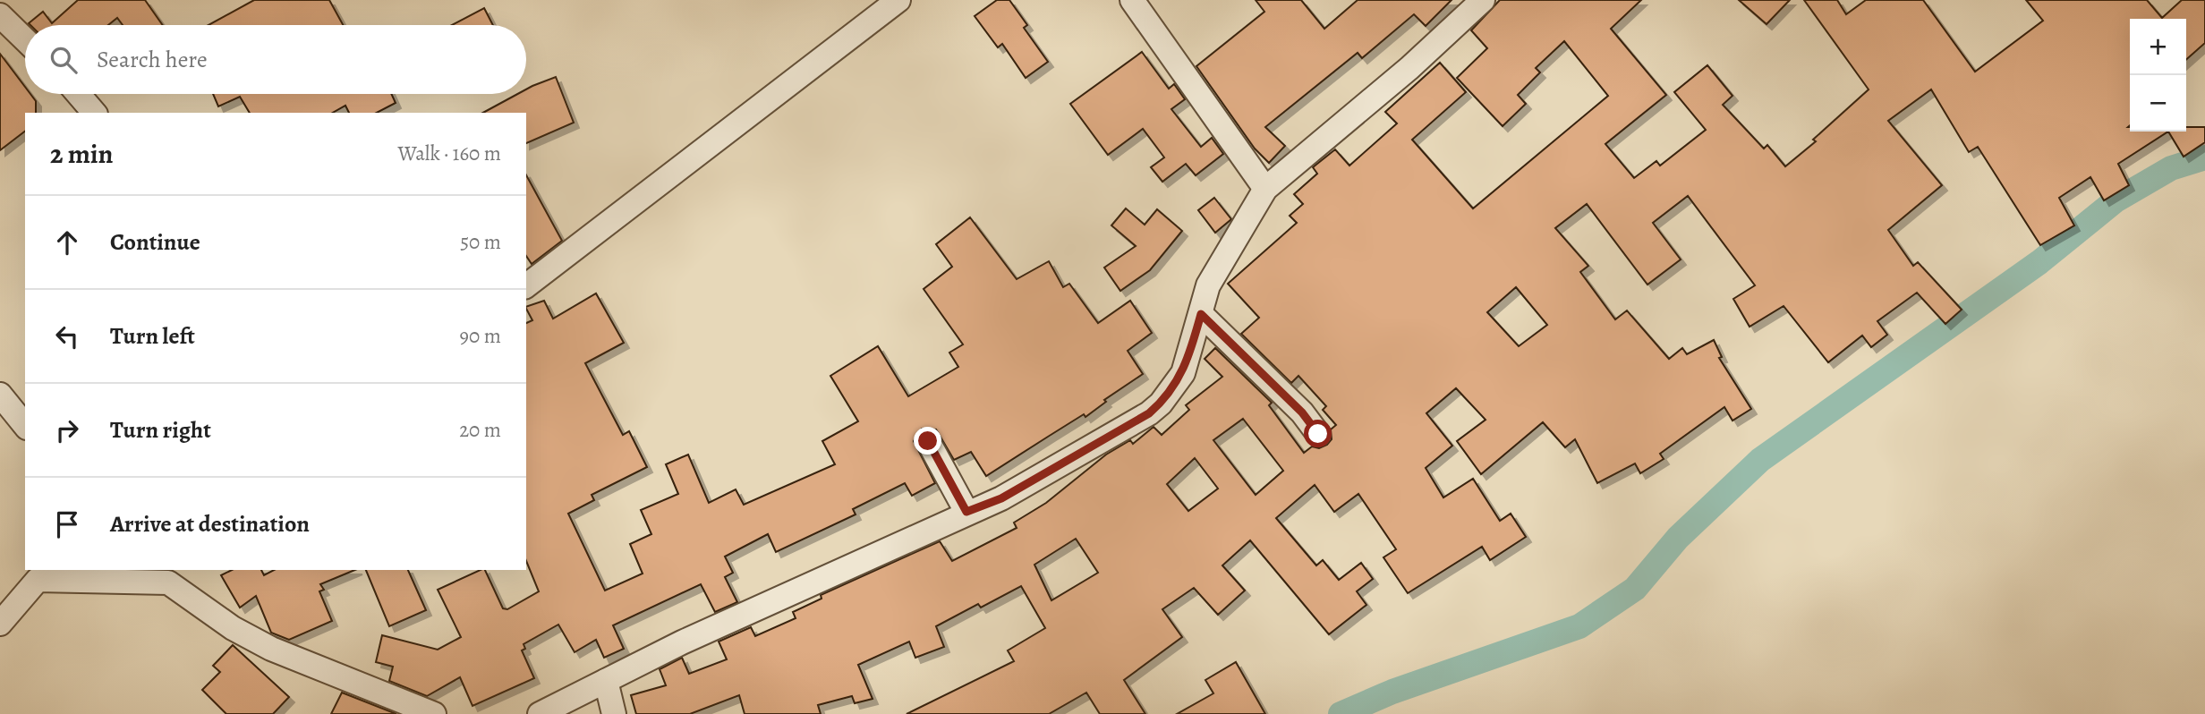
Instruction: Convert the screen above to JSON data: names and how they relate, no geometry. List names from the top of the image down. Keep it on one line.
{"page":{"map_buttons":["+","−"],"search":"Search here","heading":["2 min","Walk · 160 m"],"list":[["Continue","50 m"],["Turn left","90 m"],["Turn right","20 m"],"Arrive at destination"]}}
